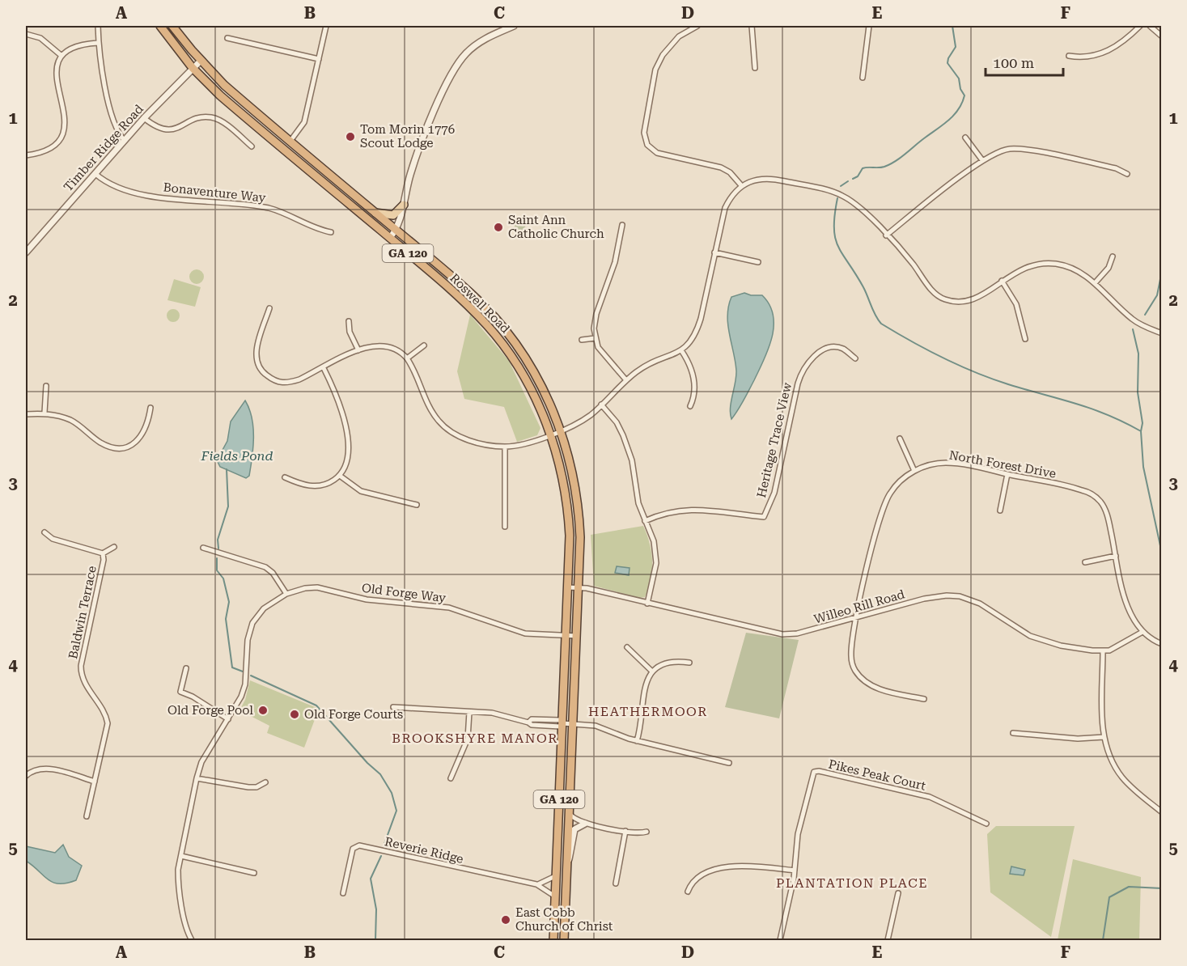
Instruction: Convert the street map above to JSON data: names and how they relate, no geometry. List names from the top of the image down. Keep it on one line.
{"streets":{"highway":["GA 120","Roswell Road"],"street":["Timber Ridge Road","Bonaventure Way","Heritage Trace View","North Forest Drive","Old Forge Way","Willeo Rill Road","Baldwin Terrace","Pikes Peak Court","Reverie Ridge"]},"crossings":[["Timber Ridge Road","Bonaventure Way"],["Timber Ridge Road","Roswell Road"],["Roswell Road","Old Forge Way"],["Roswell Road","Willeo Rill Road"],["North Forest Drive","Willeo Rill Road"]],"districts":["HEATHERMOOR","BROOKSHYRE MANOR","PLANTATION PLACE"],"water":["Fields Pond"],"places":["Tom Morin 1776 Scout Lodge","Saint Ann Catholic Church","Old Forge Pool","Old Forge Courts","East Cobb Church of Christ"],"scale_bar":"100 m","grid":{"columns":["A","B","C","D","E","F"],"rows":["1","2","3","4","5"]}}
